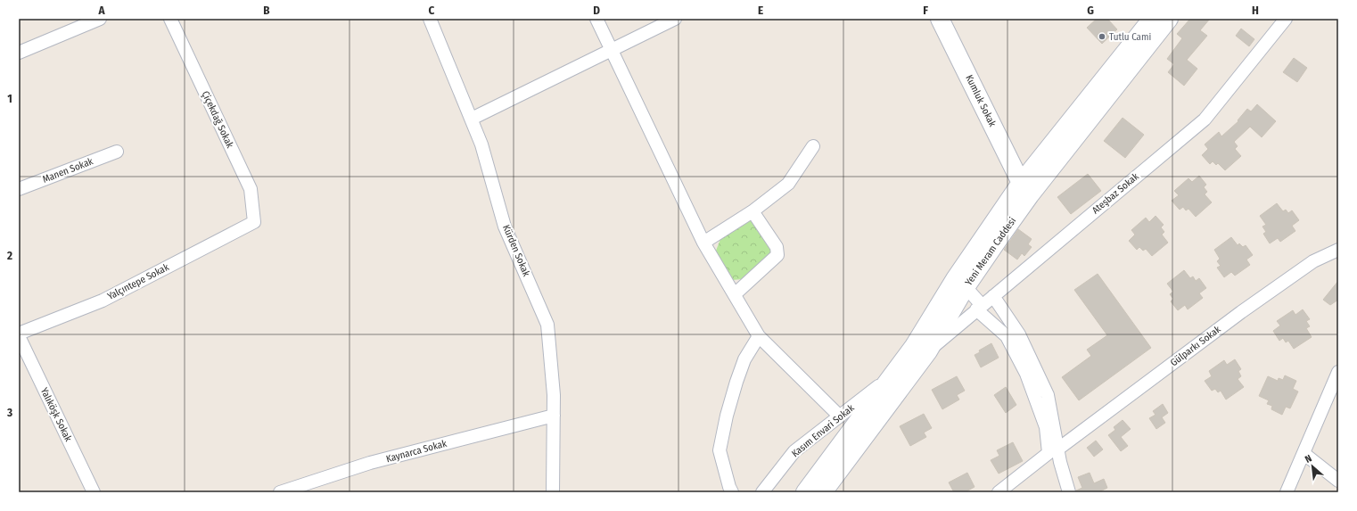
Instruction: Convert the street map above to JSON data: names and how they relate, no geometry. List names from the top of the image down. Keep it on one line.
{"streets":{"main road":["Kumluk Sokak","Yeni Meram Caddesi"],"street":["Çiçekdağ Sokak","Manen Sokak","Ateşbaz Sokak","Kürden Sokak","Yalçıntepe Sokak","Gülparkı Sokak","Yalıköşk Sokak","Kasım Envari Sokak","Kaynarca Sokak"]},"crossings":[["Kumluk Sokak","Yeni Meram Caddesi"],["Çiçekdağ Sokak","Yalçıntepe Sokak"],["Ateşbaz Sokak","Yeni Meram Caddesi"],["Kürden Sokak","Kaynarca Sokak"],["Yeni Meram Caddesi","Kasım Envari Sokak"],["Yalçıntepe Sokak","Yalıköşk Sokak"]],"places":["Tutlu Cami"],"north":"top left","grid":{"columns":["A","B","C","D","E","F","G","H"],"rows":["1","2","3"]}}
